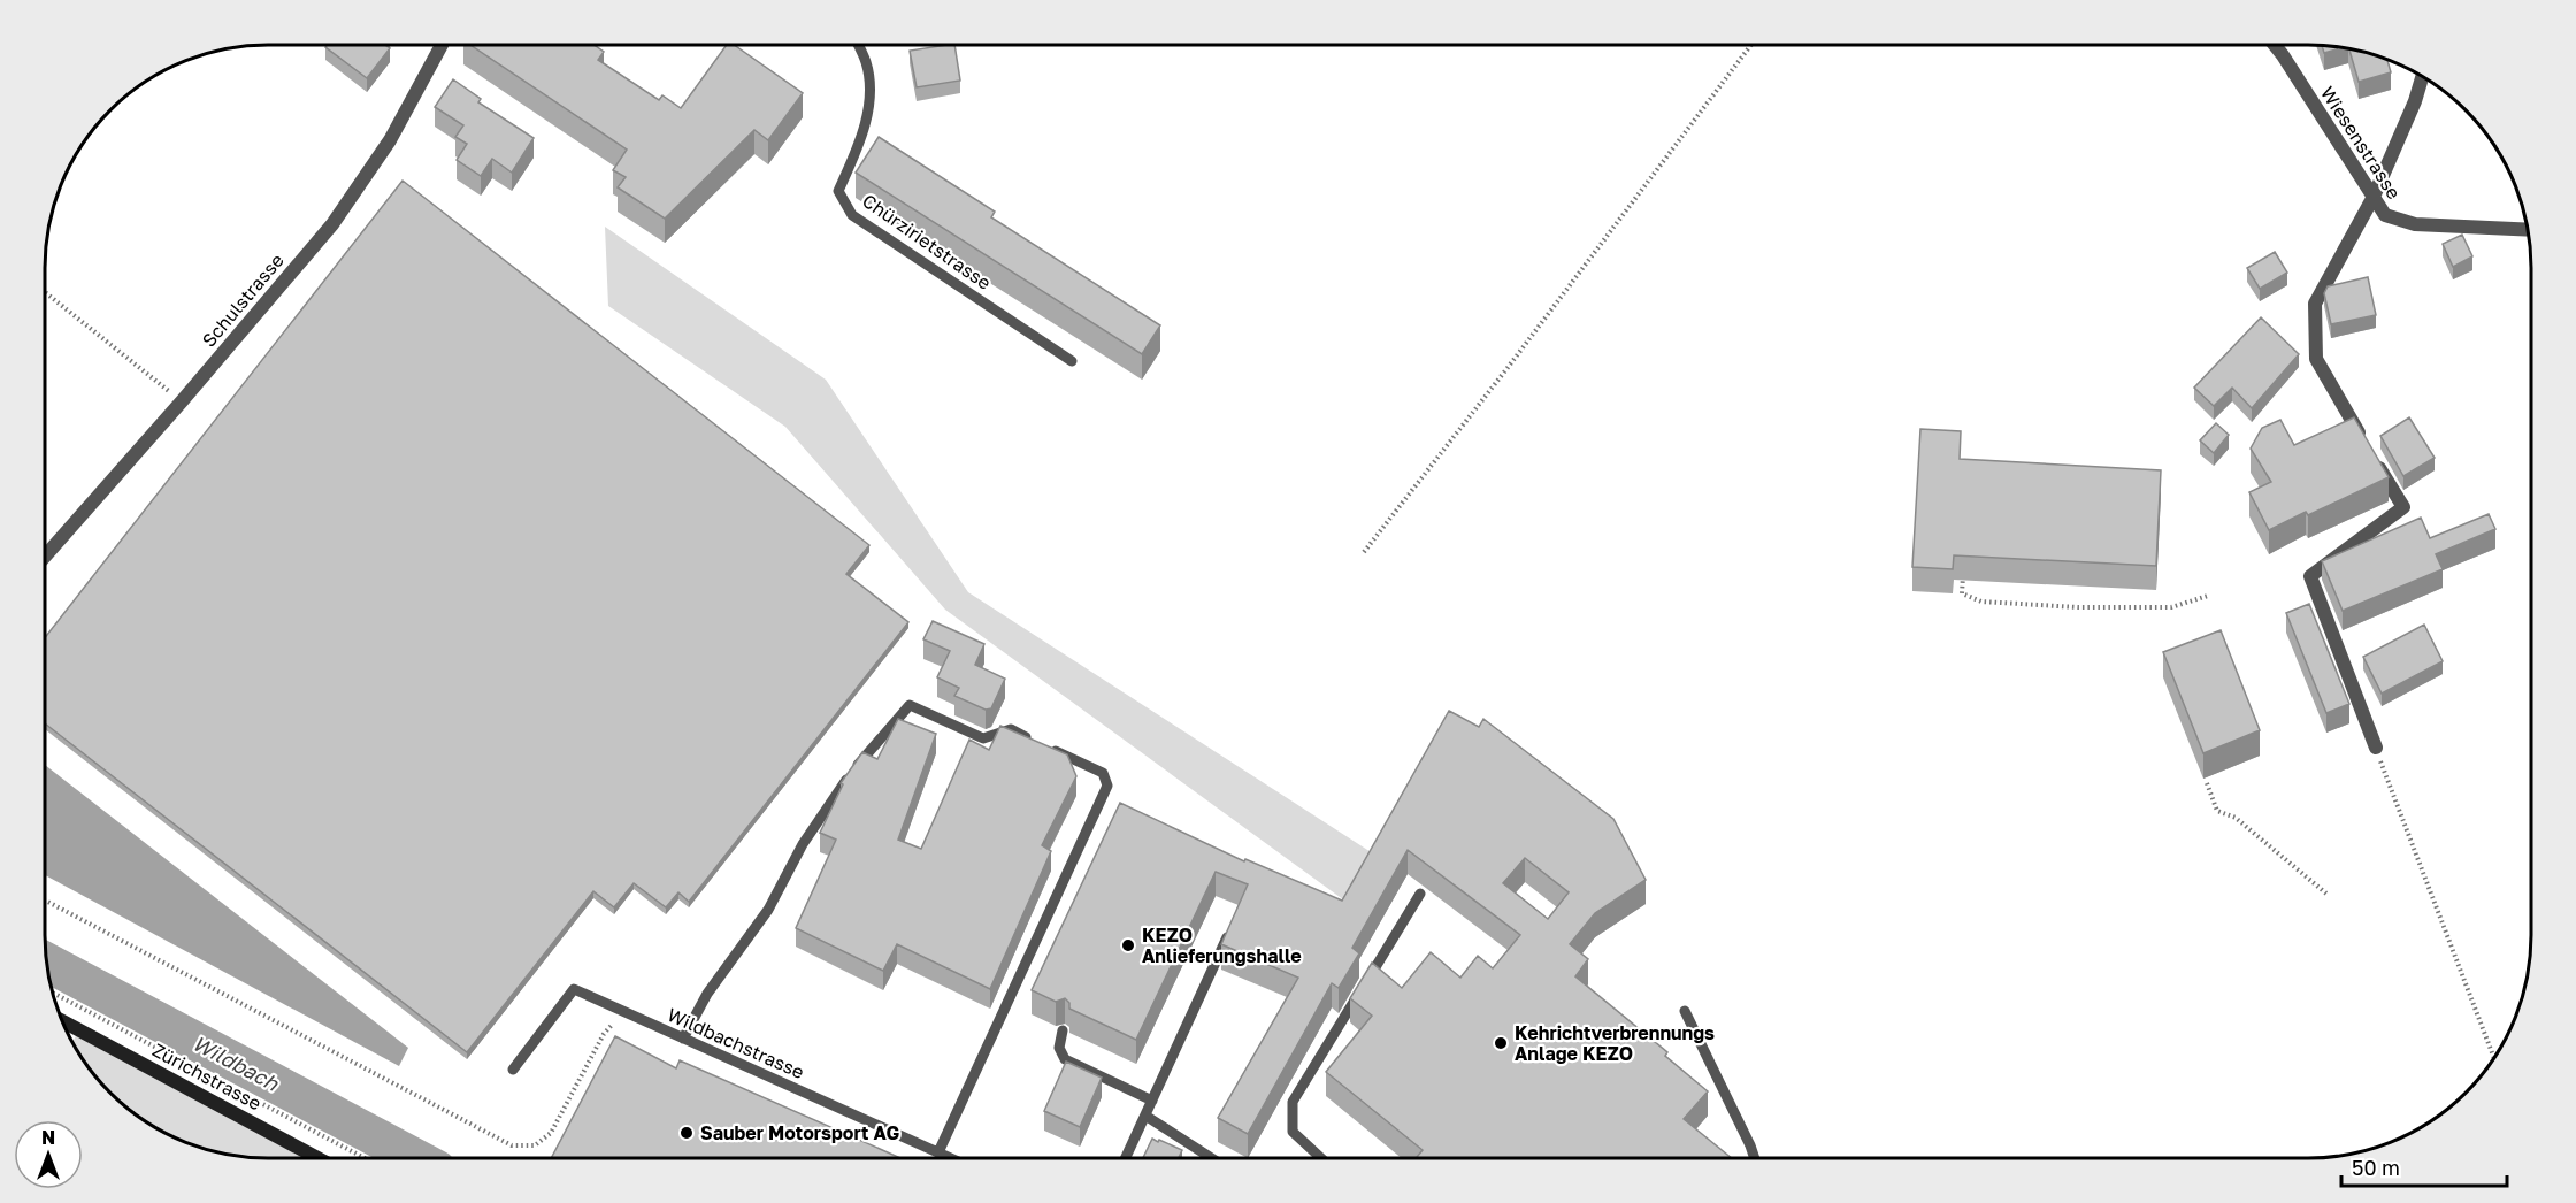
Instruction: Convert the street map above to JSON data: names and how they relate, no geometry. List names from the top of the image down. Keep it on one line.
{"streets":{"main road":["Zürichstrasse"],"street":["Wiesenstrasse","Schulstrasse"],"lane":["Chürzirietstrasse","Wildbachstrasse"]},"water":["Wildbach"],"places":["KEZO Anlieferungshalle","Kehrichtverbrennungs Anlage KEZO","Sauber Motorsport AG"],"scale_bar":"50 m","north":"top"}
